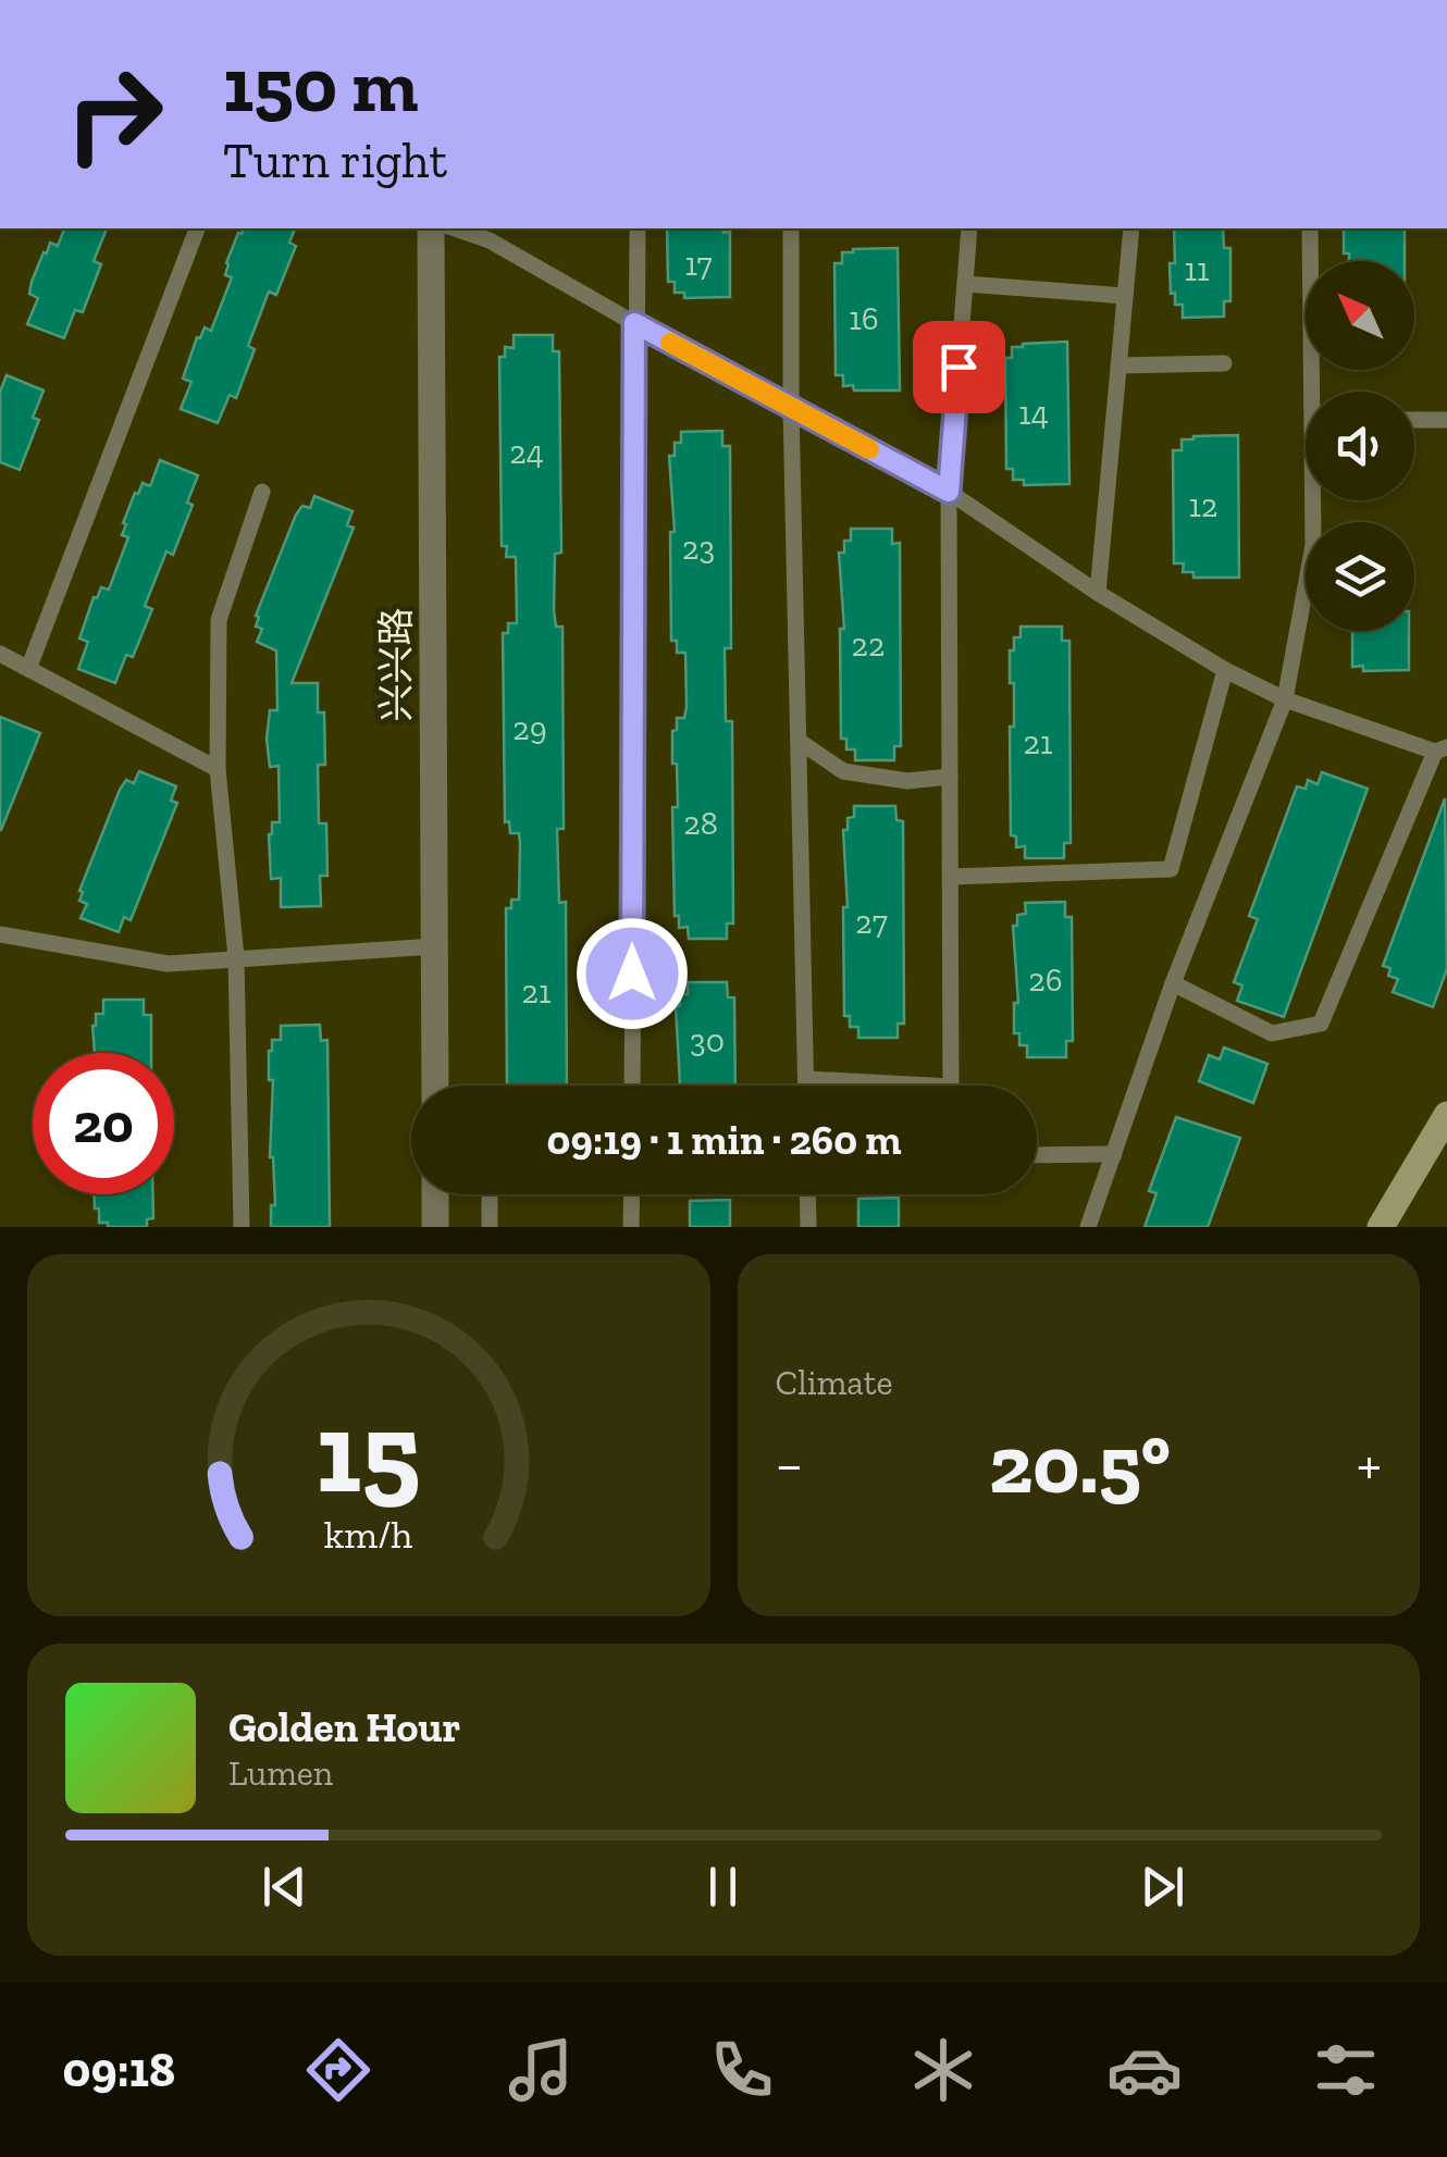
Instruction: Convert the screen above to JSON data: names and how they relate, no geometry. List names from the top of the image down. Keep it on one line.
{"streets":{"street":["兴兴路"]},"house_numbers":["17","11","16","14","24","12","23","22","29","21","28","27","26","21","30"],"north":"top left","page":{"turn":["150 m","Turn right"],"limit":"20","trip":"09:19 · 1 min · 260 m","tile":"Climate","heat":["−","20.5°","+"],"song":["Golden Hour","Lumen"],"tabs":"09:18","gauge":["15","km/h"]}}
